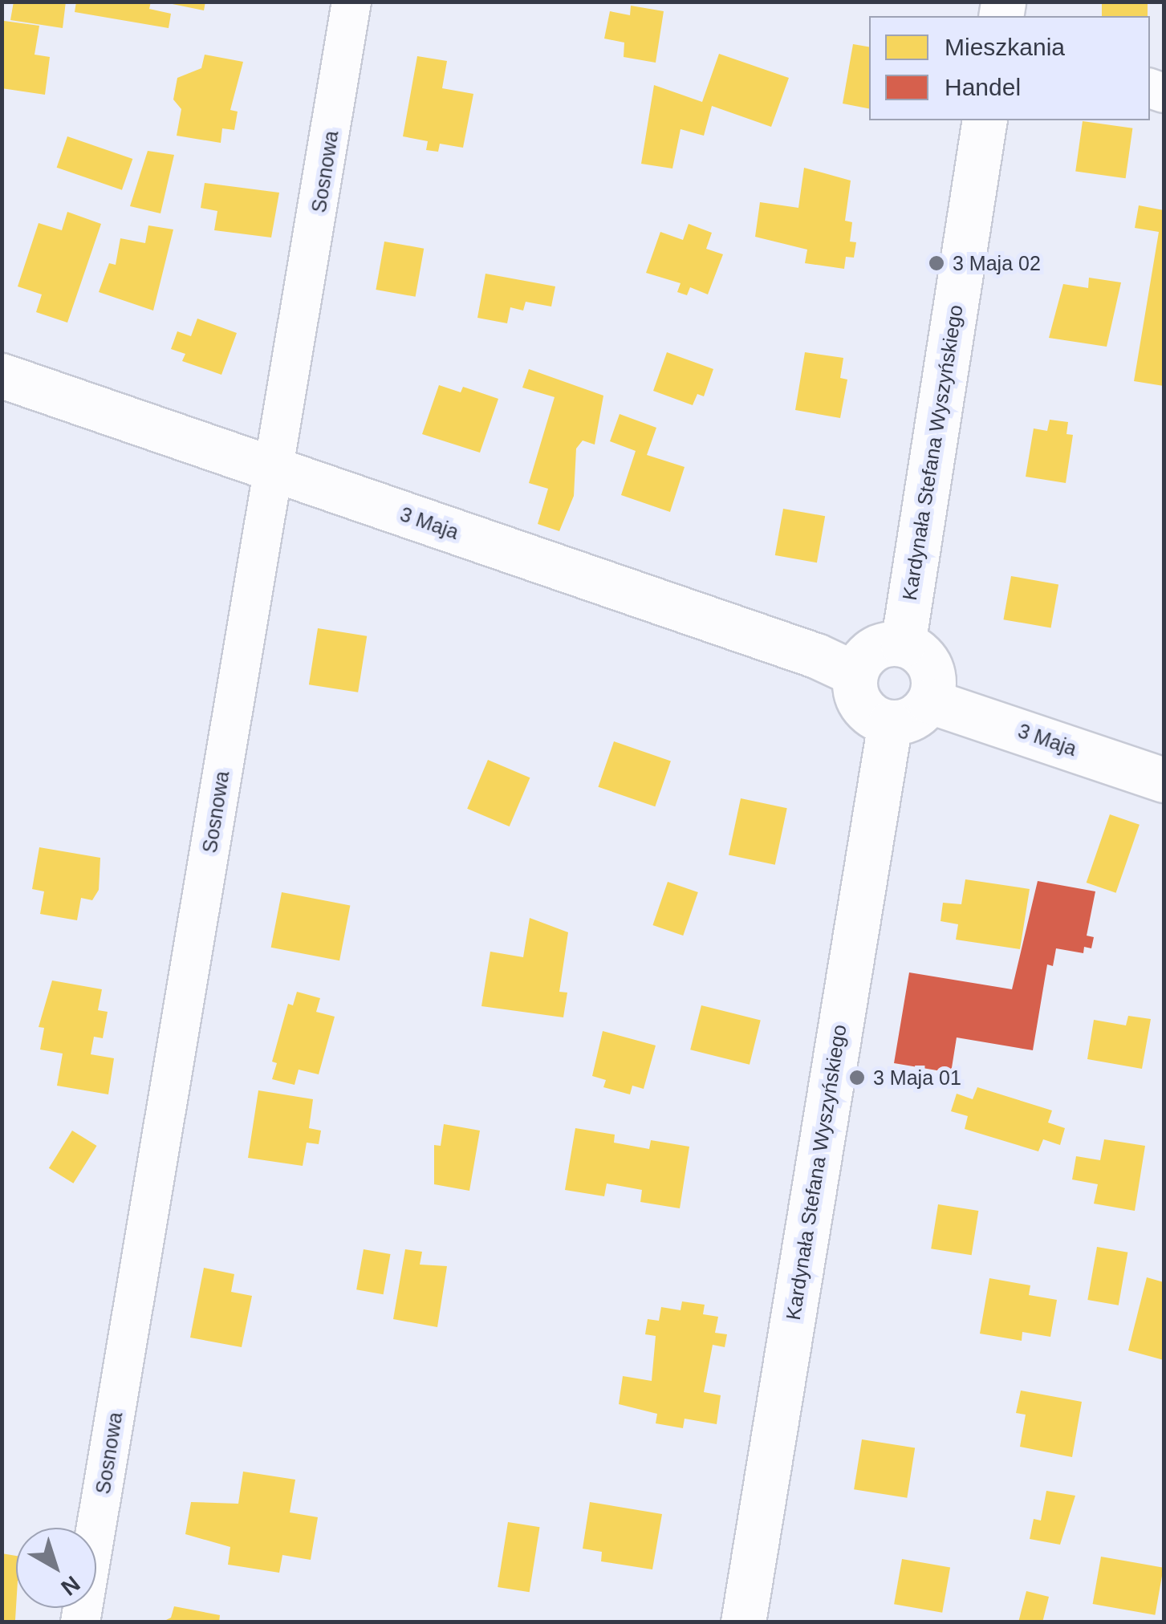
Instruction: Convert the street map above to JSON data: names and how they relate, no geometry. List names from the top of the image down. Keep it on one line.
{"streets":{"street":["Sosnowa","Kardynała Stefana Wyszyńskiego","3 Maja"]},"crossings":[["Sosnowa","3 Maja"],["Kardynała Stefana Wyszyńskiego","3 Maja"]],"places":["3 Maja 02","3 Maja 01"],"legend":["Mieszkania","Handel"],"north":"bottom right"}
